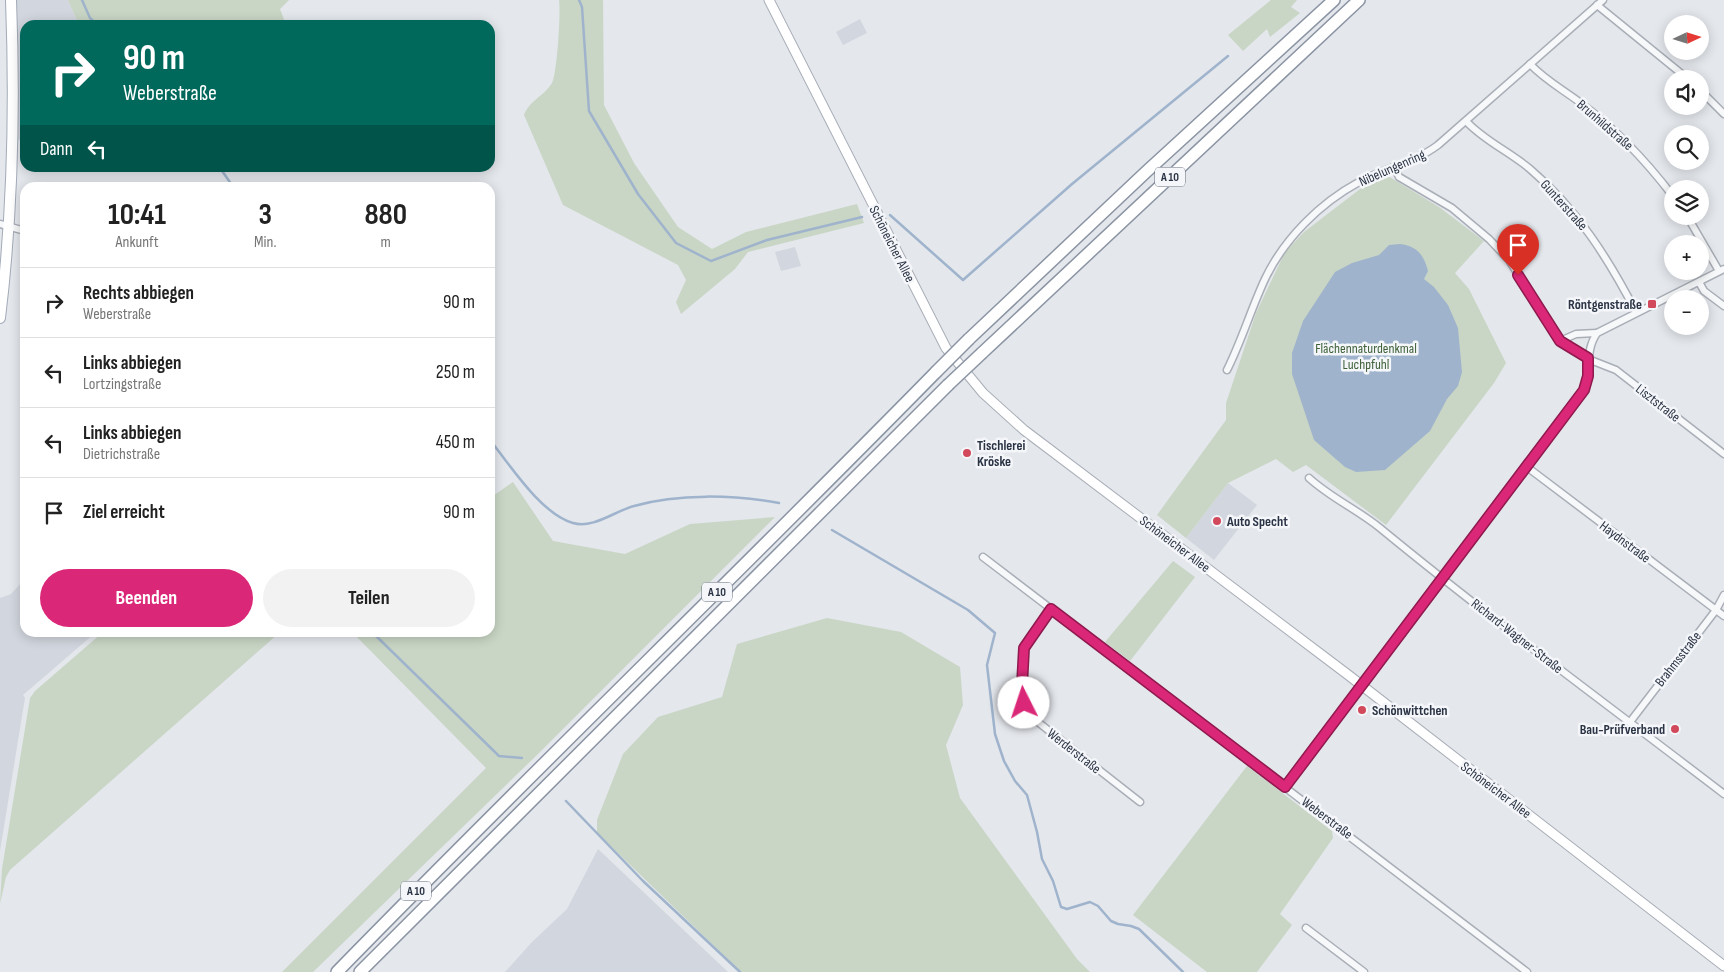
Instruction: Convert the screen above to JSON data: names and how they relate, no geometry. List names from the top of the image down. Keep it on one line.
{"streets":{"highway":["A 10"],"street":["Brunhildstraße","Nibelungenring","Gunterstraße","Schöneicher Allee","Lisztstraße","Haydnstraße","Richard-Wagner-Straße","Brahmsstraße","Werderstraße","Weberstraße"]},"crossings":[["Brunhildstraße","Nibelungenring"],["Nibelungenring","Gunterstraße"],["Haydnstraße","Brahmsstraße"],["Richard-Wagner-Straße","Brahmsstraße"],["Werderstraße","Weberstraße"]],"parks":["Flächennaturdenkmal Luchpfuhl"],"places":{"transit":["Röntgenstraße"],"other":["Tischlerei Kröske","Auto Specht","Schönwittchen","Bau-Prüfverband"]},"north":"right","page":{"map_buttons":["+","−"],"turn":["90 m","Weberstraße"],"then":"Dann","eta":["10:41","Ankunft","3","Min.","880","m"],"list":[{"name":"Rechts abbiegen","note":"Weberstraße","value":"90 m"},{"name":"Links abbiegen","note":"Lortzingstraße","value":"250 m"},{"name":"Links abbiegen","note":"Dietrichstraße","value":"450 m"},{"name":"Ziel erreicht","value":"90 m"}],"buttons":["Beenden","Teilen"]}}
